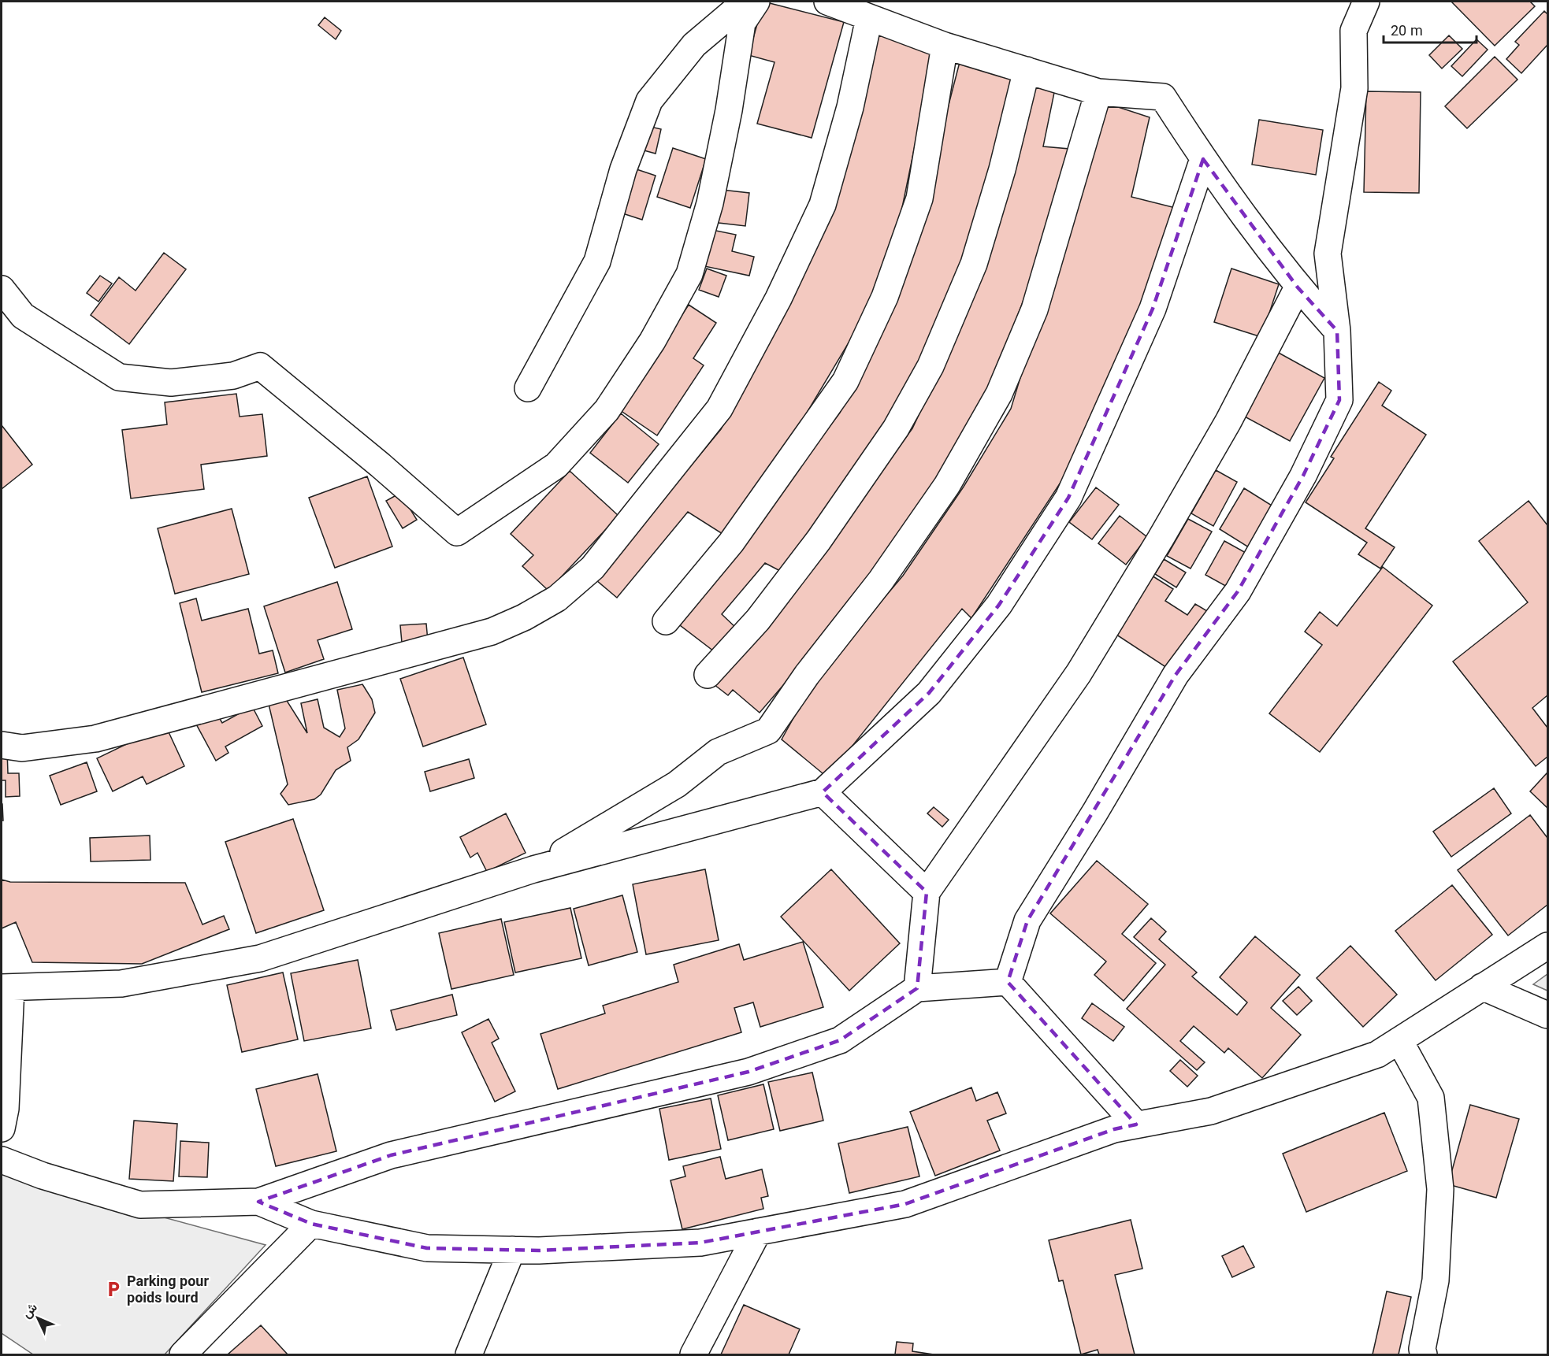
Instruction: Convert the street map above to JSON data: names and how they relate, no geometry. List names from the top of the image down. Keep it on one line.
{"places":{"parking":["Parking pour poids lourd"]},"scale_bar":"20 m","north":"top left"}
